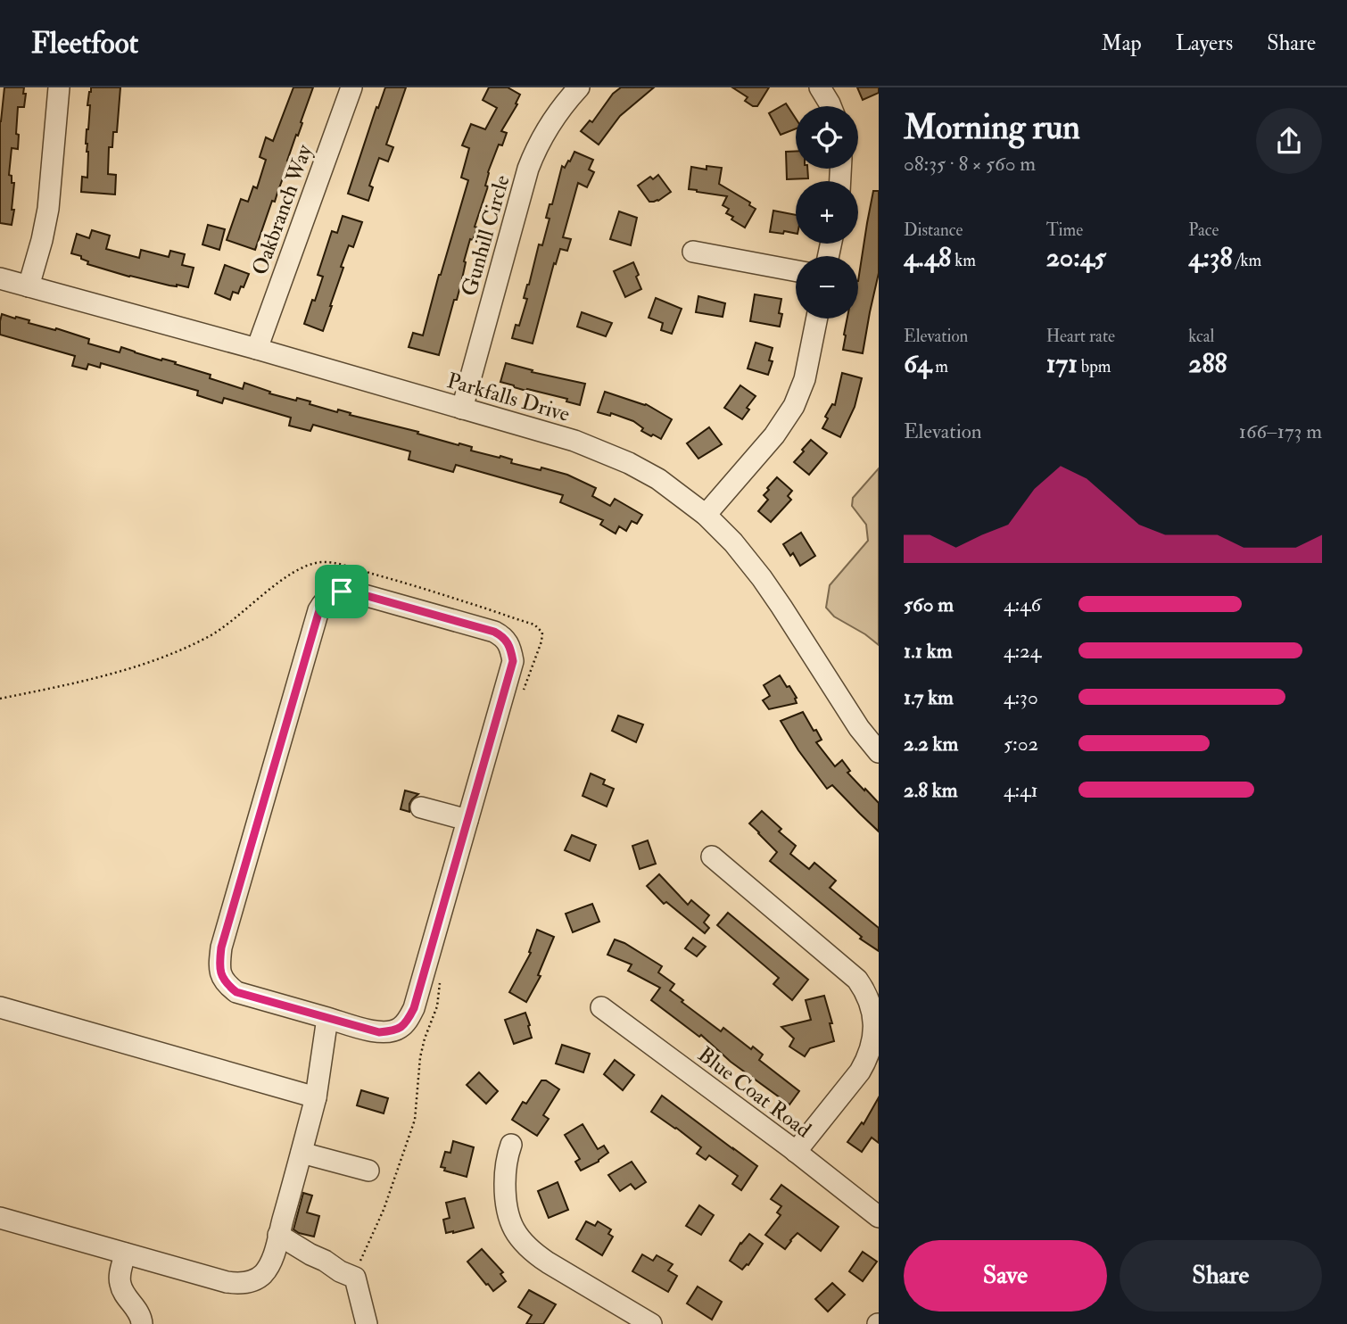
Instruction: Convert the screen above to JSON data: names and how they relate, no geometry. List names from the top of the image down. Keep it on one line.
{"streets":{"street":["Oakbranch Way","Gunhill Circle","Parkfalls Drive","Blue Coat Road"]},"crossings":[["Oakbranch Way","Parkfalls Drive"],["Gunhill Circle","Parkfalls Drive"]],"page":{"header":"Fleetfoot","nav":["Map","Layers","Share"],"heading":["Morning run","08:35 · 8 × 560 m"],"map_buttons":["+","−"],"stats":[["Distance","4.48 km"],["Time","20:45"],["Pace","4:38 /km"],["Elevation","64 m"],["Heart rate","171 bpm"],["kcal","288"]],"chart":["Elevation","166–173 m"],"list":[{"name":"560 m","note":"4:46"},{"name":"1.1 km","note":"4:24"},{"name":"1.7 km","note":"4:30"},{"name":"2.2 km","note":"5:02"},{"name":"2.8 km","note":"4:41"}],"buttons":["Save","Share"]}}
